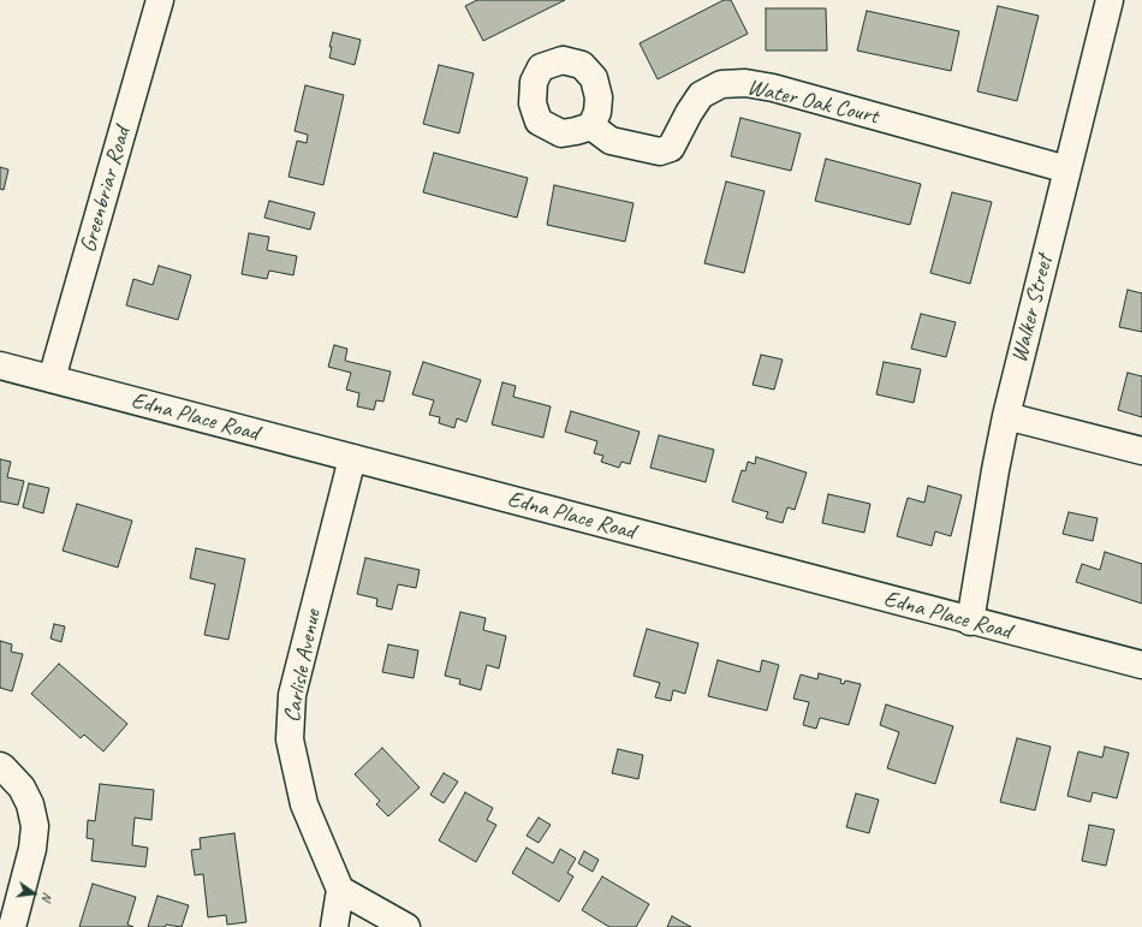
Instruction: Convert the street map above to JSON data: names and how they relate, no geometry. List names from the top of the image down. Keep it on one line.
{"streets":{"street":["Water Oak Court","Greenbriar Road","Walker Street","Edna Place Road","Carlisle Avenue"]},"crossings":[["Water Oak Court","Walker Street"],["Greenbriar Road","Edna Place Road"],["Walker Street","Edna Place Road"],["Edna Place Road","Carlisle Avenue"]],"north":"right"}
